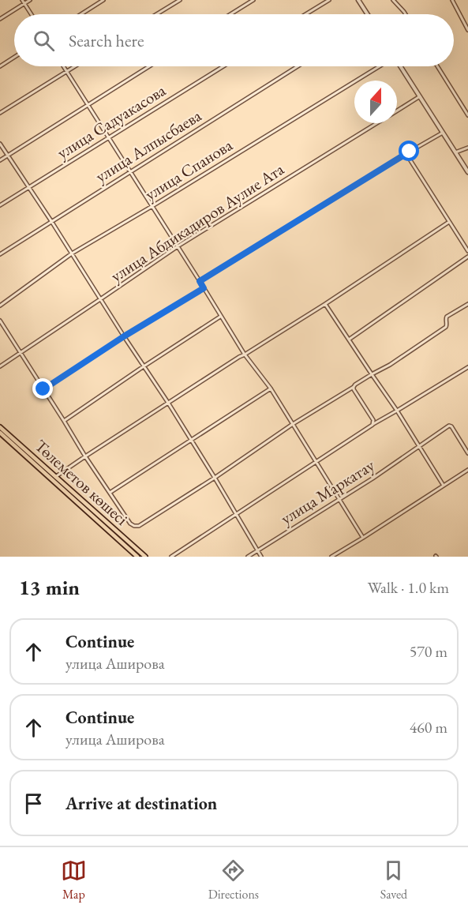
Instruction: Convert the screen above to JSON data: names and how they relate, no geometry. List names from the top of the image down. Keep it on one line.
{"streets":{"main road":["Төлеметов көшесі"],"street":["улица Садуакасова","улица Алпысбаева","улица Спанова","улица Абдикадиров Аулие Ата","улица Маркатау"]},"north":"top","page":{"search":"Search here","heading":["13 min","Walk · 1.0 km"],"list":[["Continue","улица Аширова","570 m"],["Continue","улица Аширова","460 m"],"Arrive at destination"],"nav":["Map","Directions","Saved"]}}
